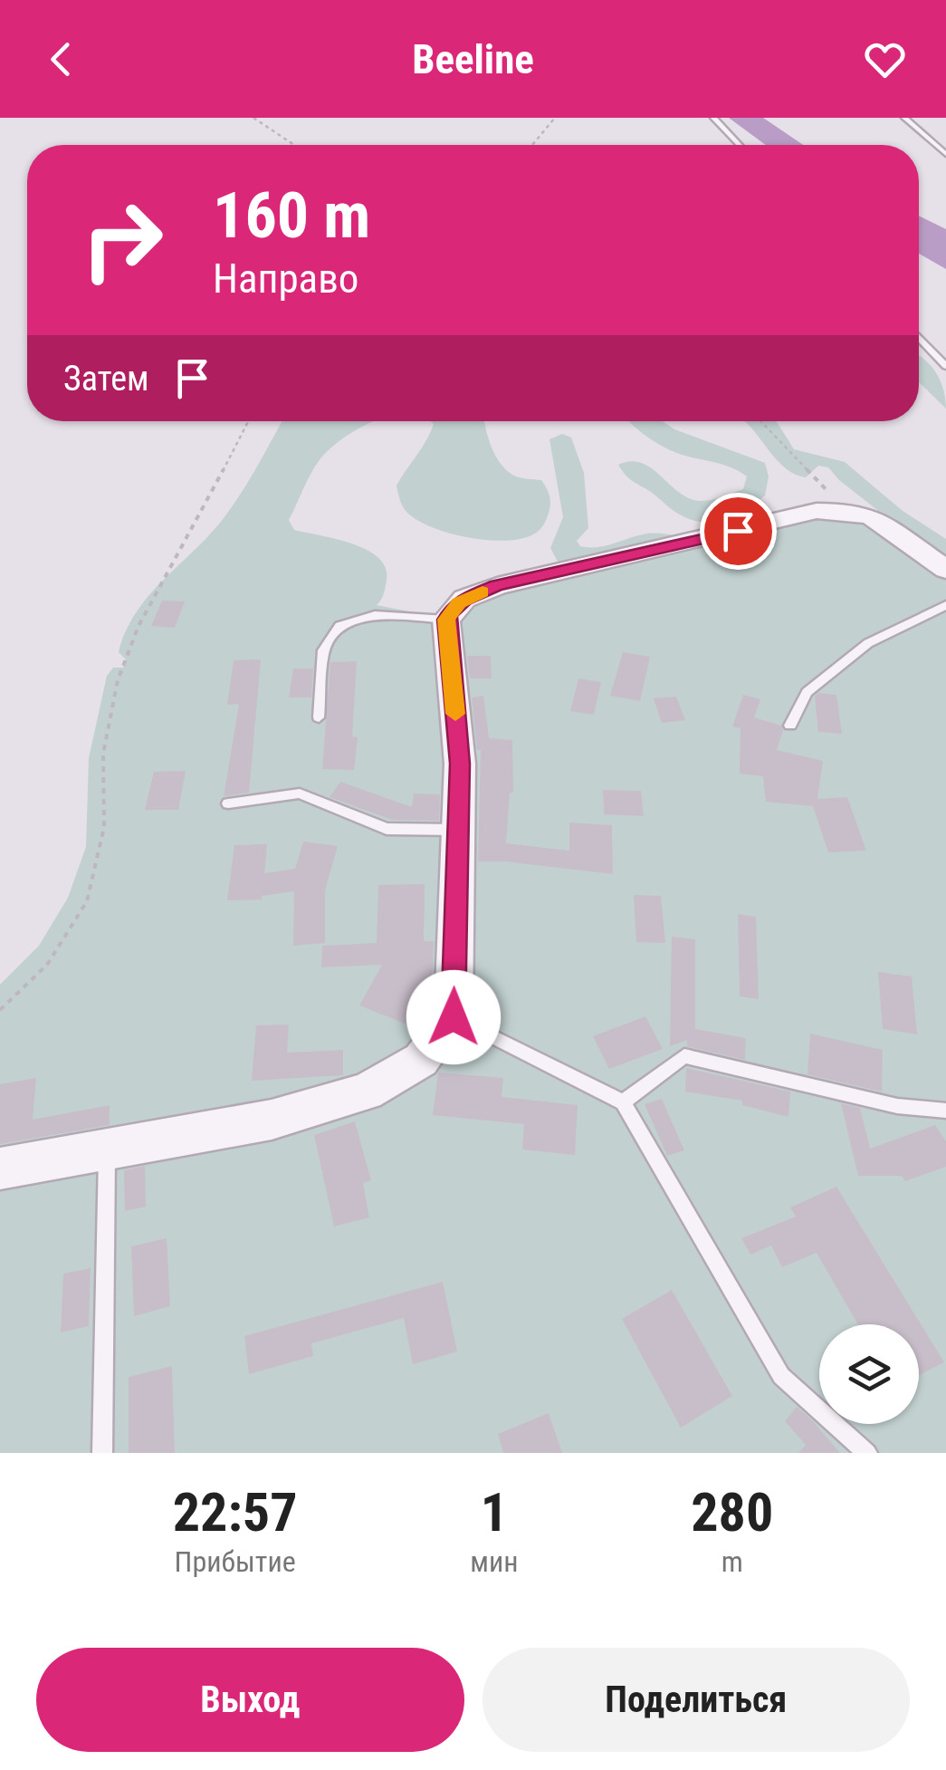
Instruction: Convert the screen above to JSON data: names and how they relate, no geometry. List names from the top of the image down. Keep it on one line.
{"page":{"header":"Beeline","turn":["160 m","Направо"],"then":"Затем","eta":["22:57","Прибытие","1","мин","280","m"],"buttons":["Выход","Поделиться"]}}
